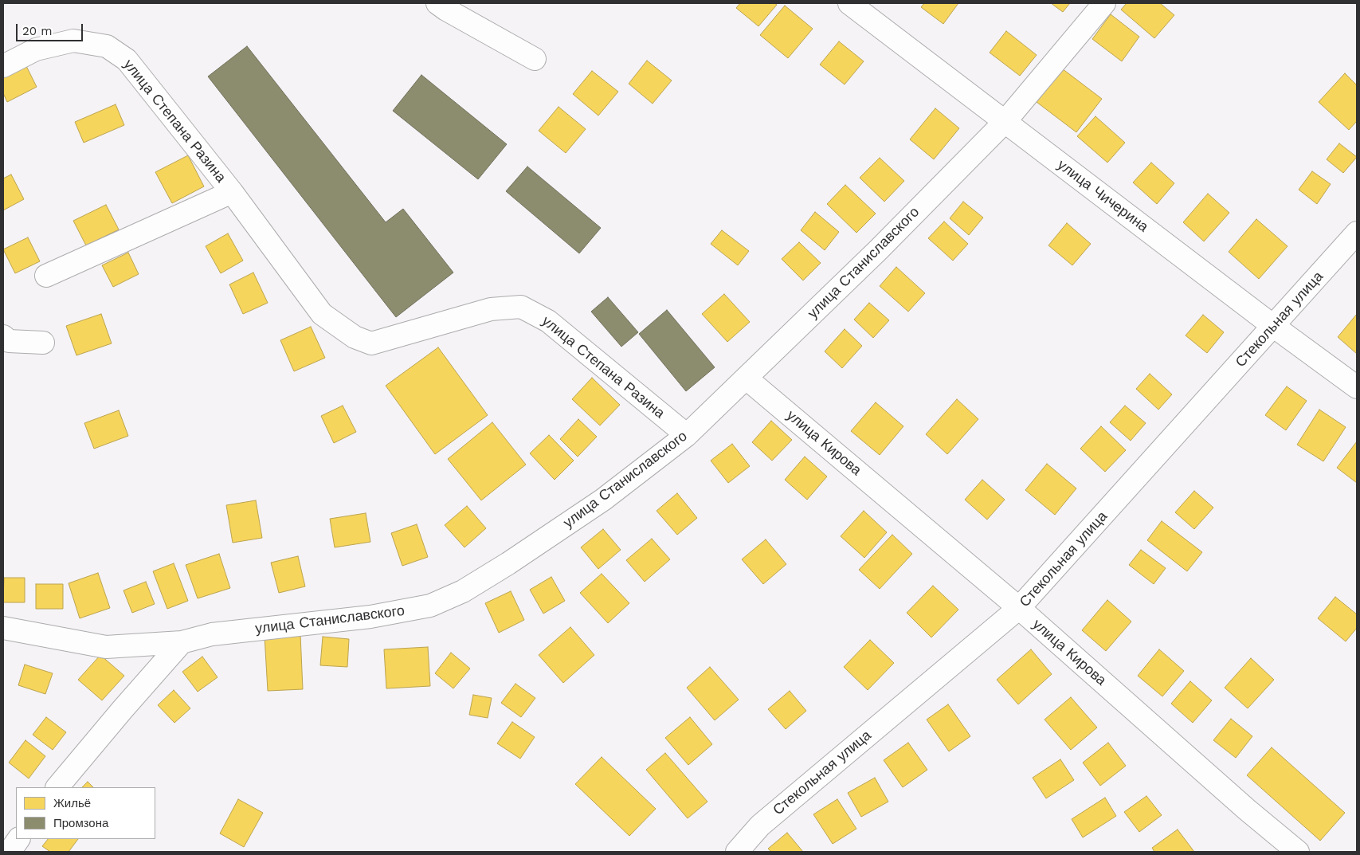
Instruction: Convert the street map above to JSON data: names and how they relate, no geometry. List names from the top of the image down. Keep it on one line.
{"streets":{"street":["улица Степана Разина","улица Чичерина","улица Станиславского","Стекольная улица","улица Кирова"]},"crossings":[["улица Степана Разина","улица Станиславского"],["улица Чичерина","улица Станиславского"],["улица Чичерина","Стекольная улица"],["улица Станиславского","улица Кирова"],["Стекольная улица","улица Кирова"]],"legend":["Жильё","Промзона"],"scale_bar":"20 m"}
